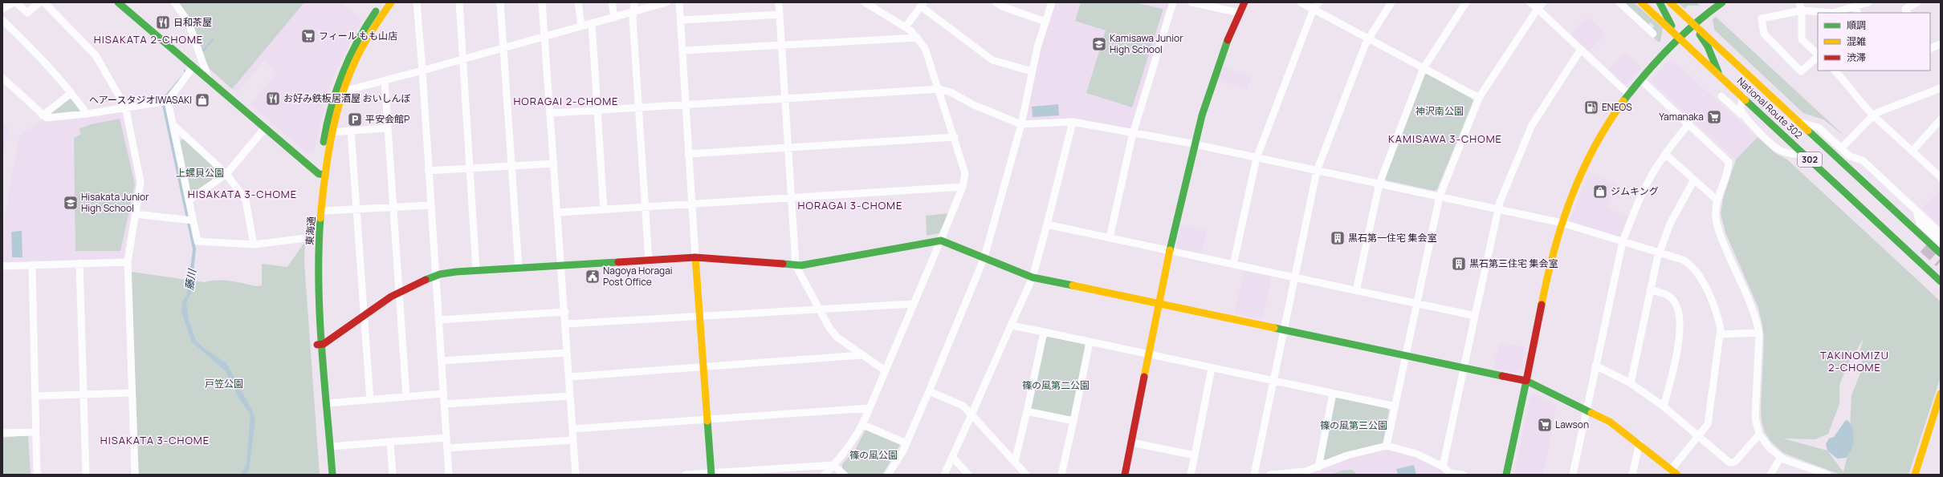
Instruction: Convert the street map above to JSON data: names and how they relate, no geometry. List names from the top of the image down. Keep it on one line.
{"streets":{"main road":["National Route 302","302","東海通"]},"districts":["HISAKATA 2-CHOME","HORAGAI 2-CHOME","KAMISAWA 3-CHOME","HISAKATA 3-CHOME","HORAGAI 3-CHOME","TAKINOMIZU 2-CHOME","HISAKATA 3-CHOME"],"water":["藤川"],"parks":["神沢南公園","上螺貝公園","戸笠公園","篠の風第二公園","篠の風第三公園","篠の風公園"],"places":{"restaurant":["日和茶屋","お好み鉄板居酒屋 おいしんぼ"],"supermarket":["フィール もも山店","Yamanaka","Lawson"],"school or university":["Kamisawa Junior High School","Hisakata Junior High School"],"shop":["ヘアースタジオIWASAKI","ジムキング"],"fuel station":["ENEOS"],"parking":["平安会館P"],"building":["黒石第一住宅 集会室","黒石第三住宅 集会室"],"public building":["Nagoya Horagai Post Office"]},"legend":["順調","混雑","渋滞"]}
